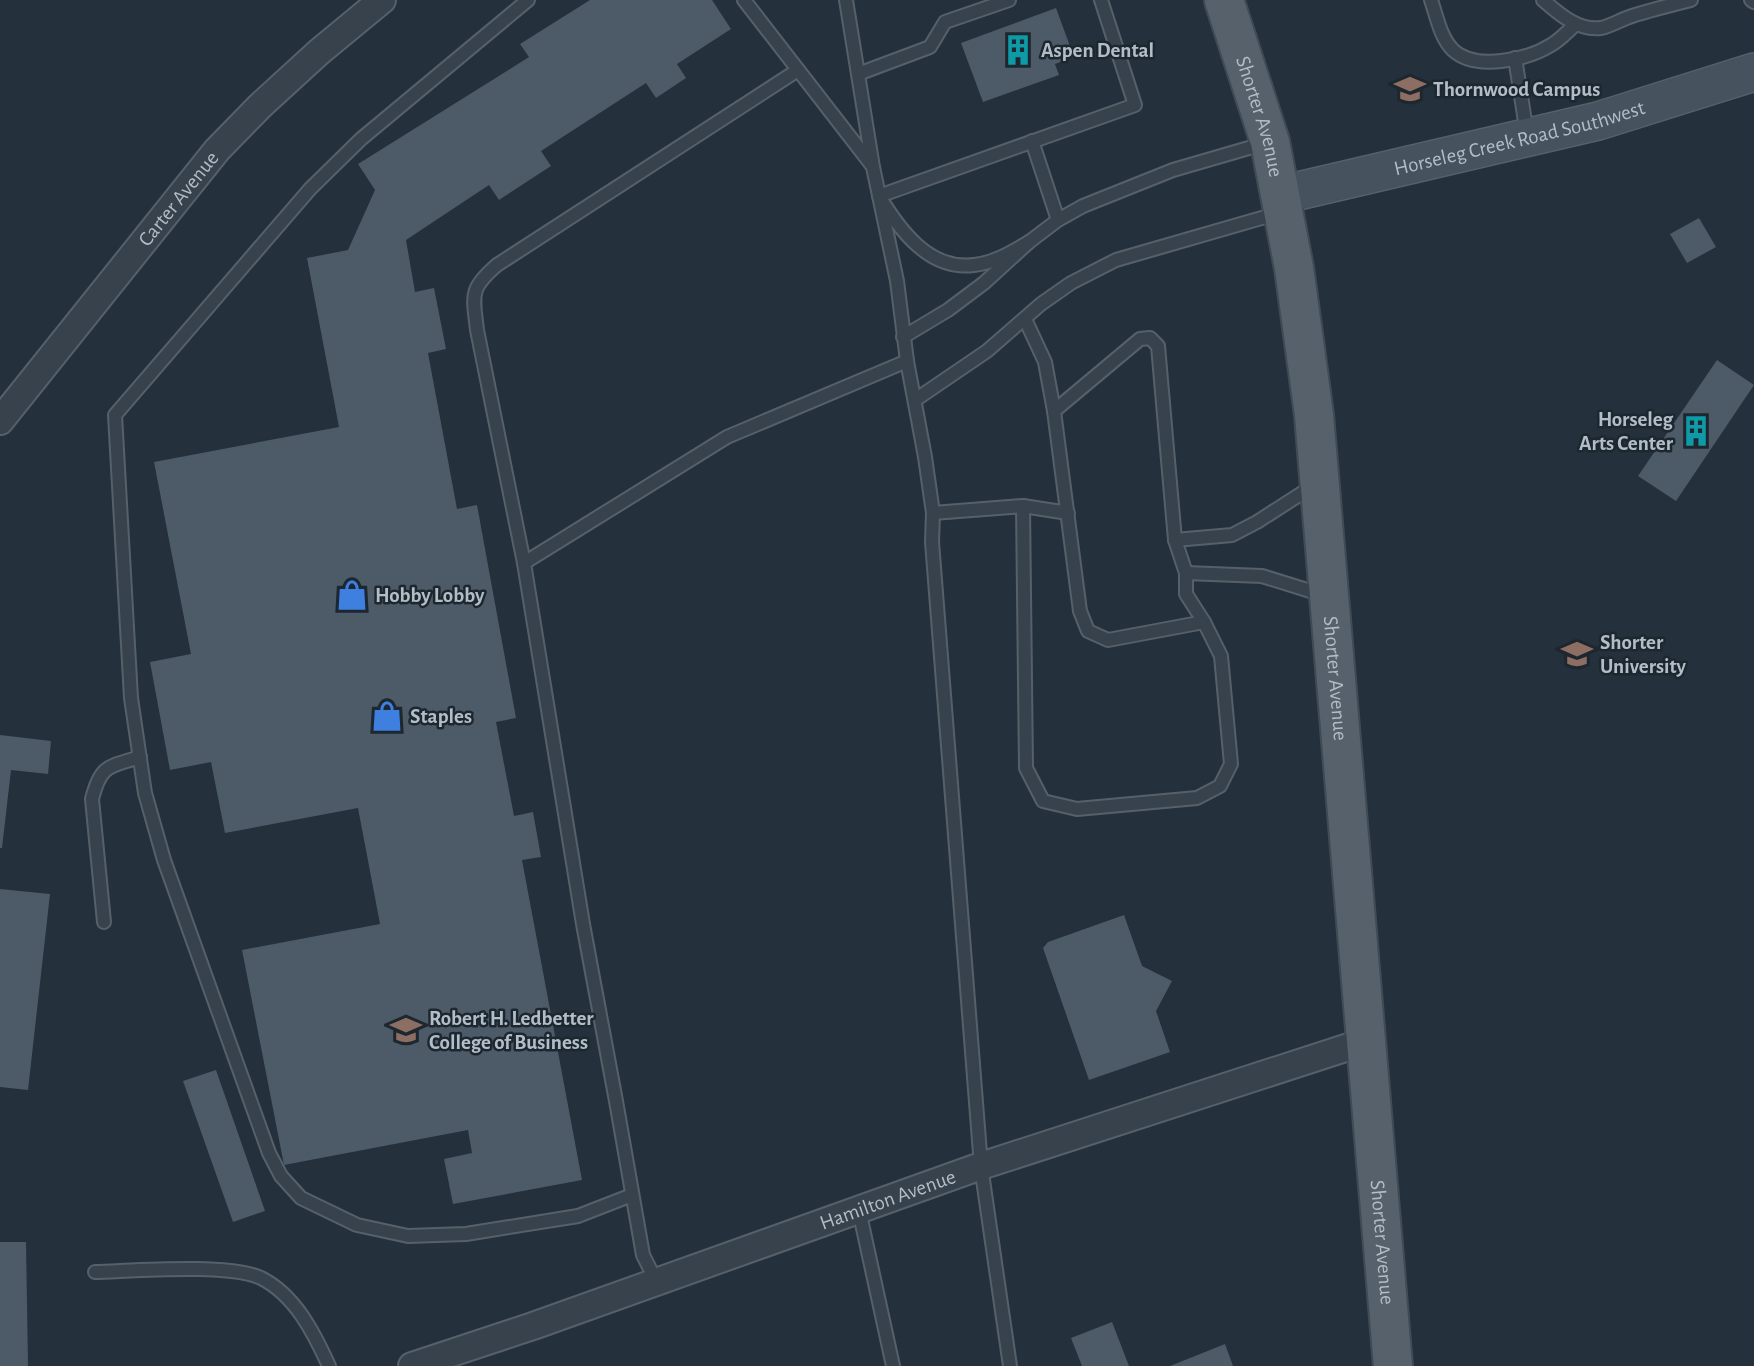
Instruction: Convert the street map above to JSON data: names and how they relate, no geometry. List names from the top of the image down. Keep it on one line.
{"streets":{"main road":["Shorter Avenue"],"street":["Horseleg Creek Road Southwest","Carter Avenue","Hamilton Avenue"]},"crossings":[["Shorter Avenue","Horseleg Creek Road Southwest"],["Shorter Avenue","Hamilton Avenue"]],"places":{"building":["Aspen Dental","Horseleg Arts Center"],"school or university":["Thornwood Campus","Shorter University","Robert H. Ledbetter College of Business"],"shop":["Hobby Lobby","Staples"]}}
